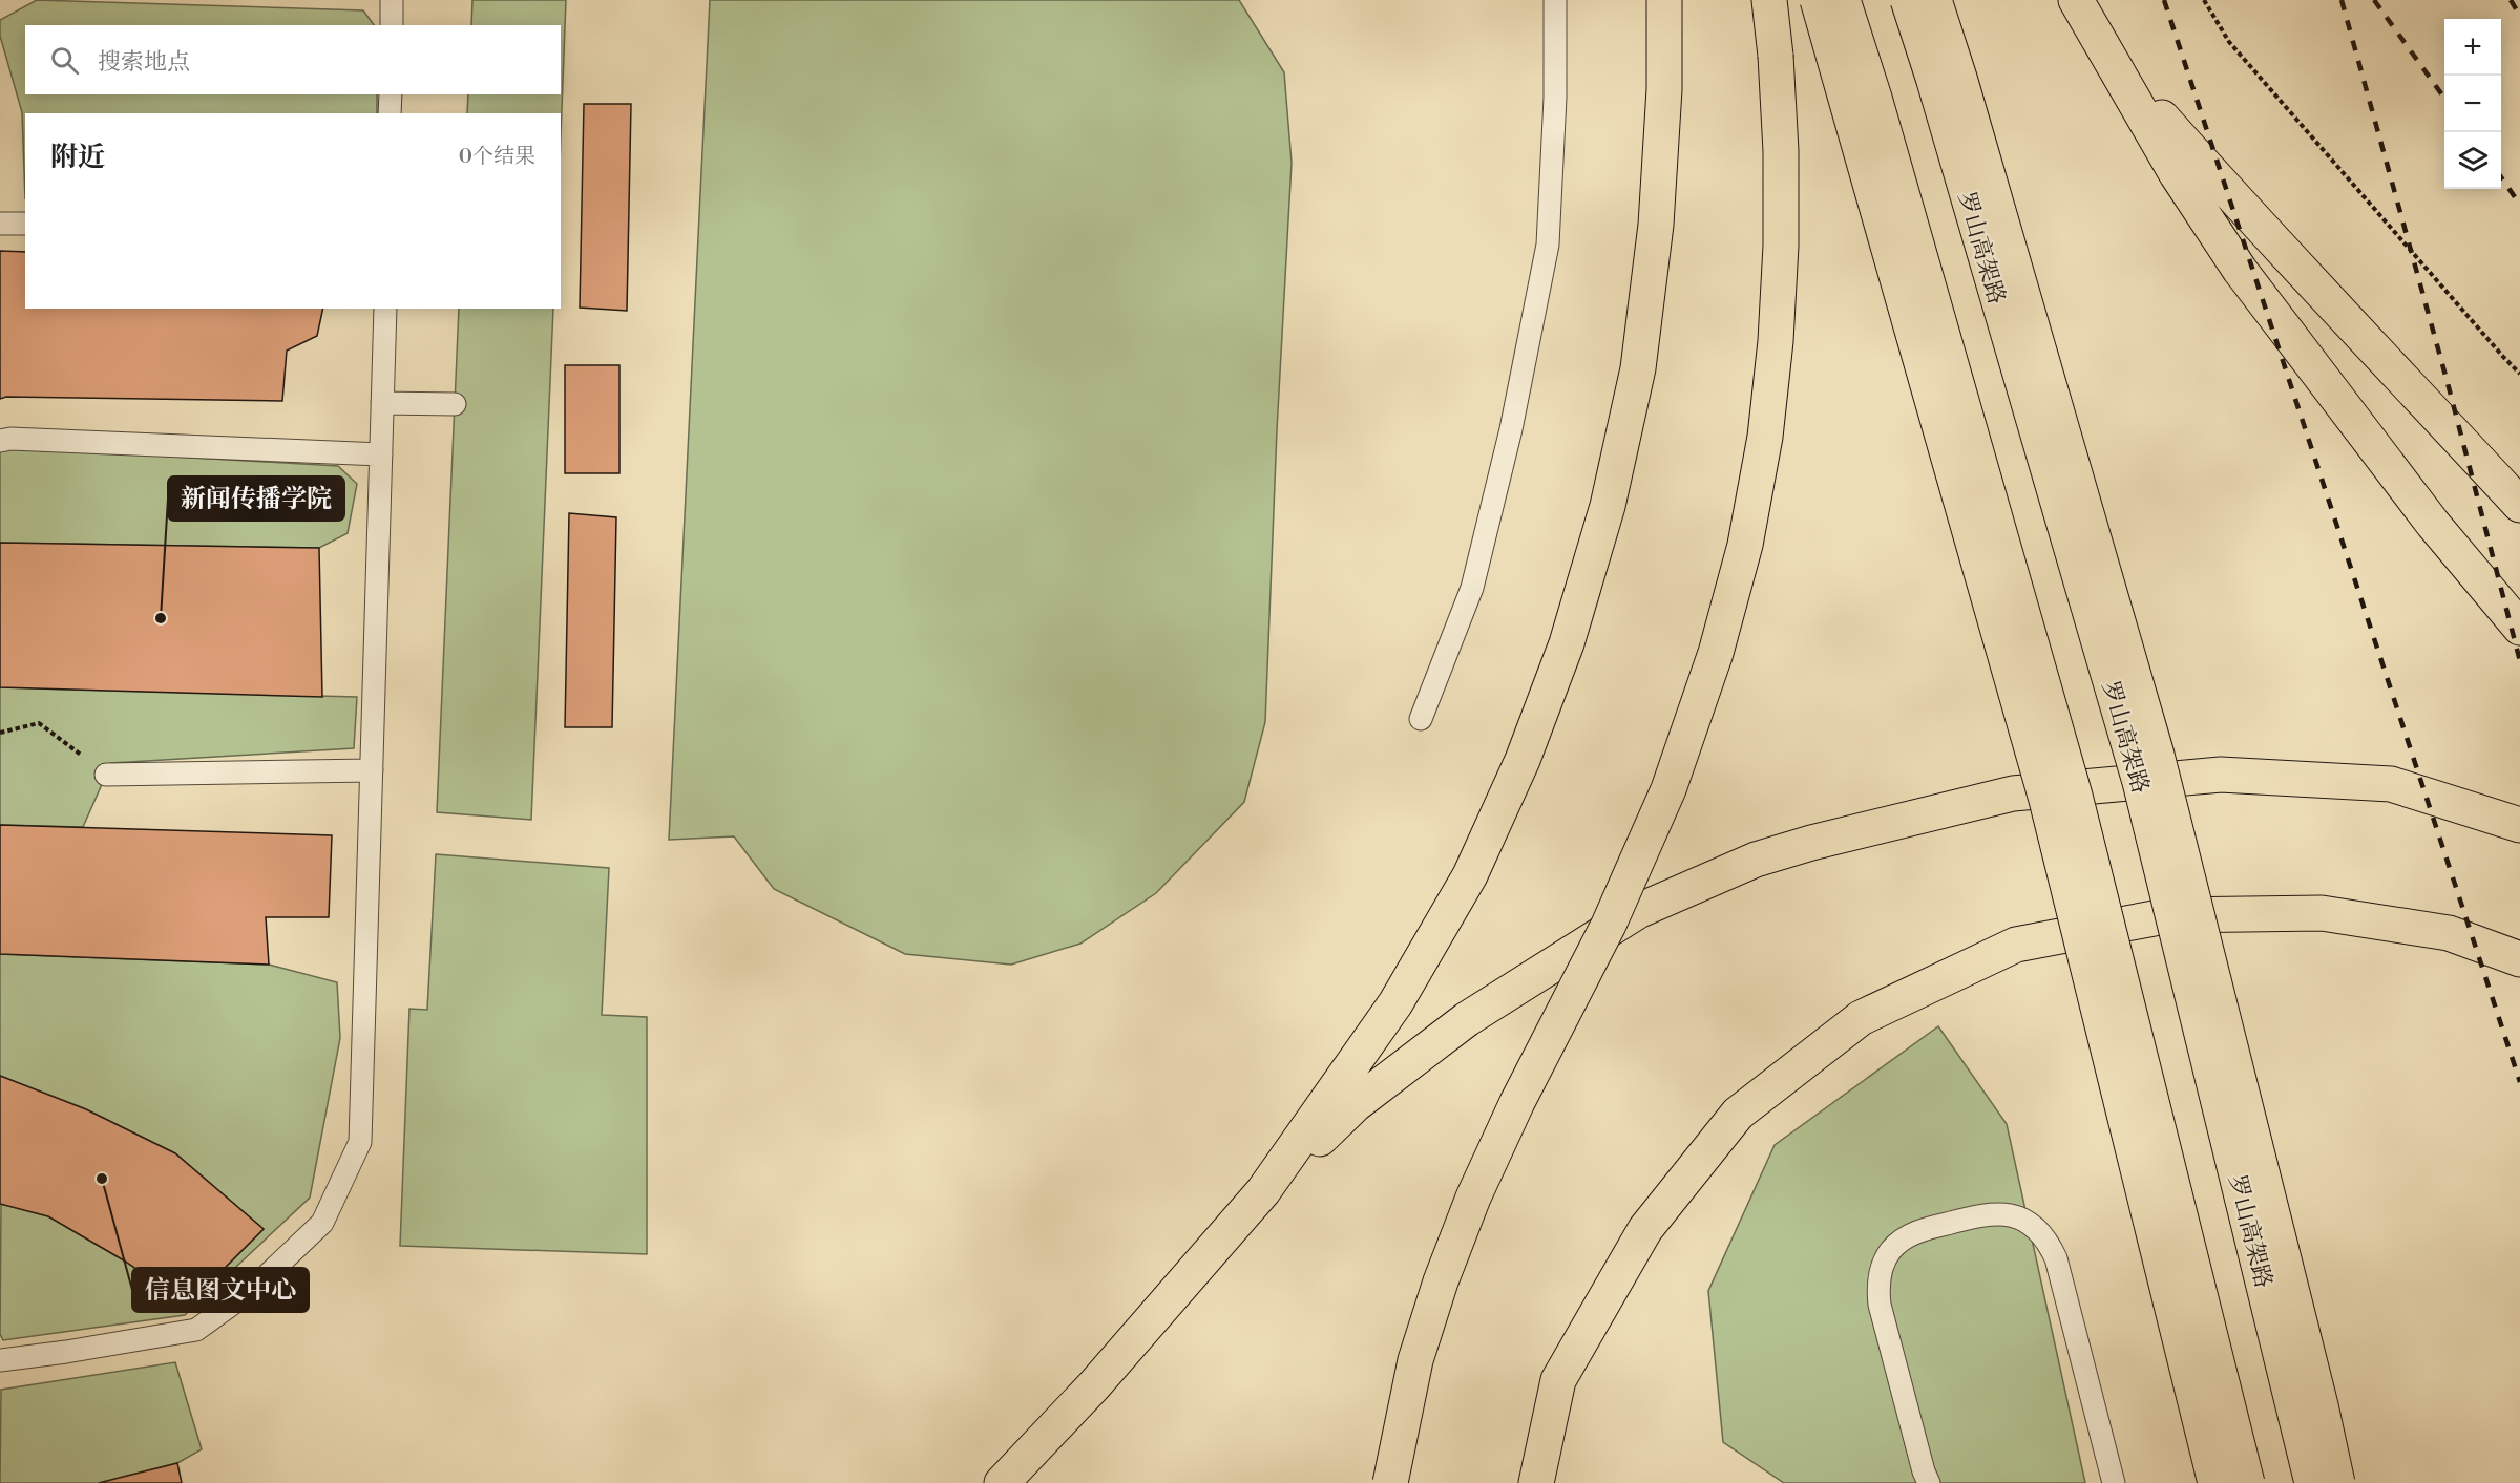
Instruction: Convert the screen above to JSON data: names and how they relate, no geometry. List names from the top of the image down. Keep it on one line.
{"streets":{"main road":["罗山高架路"]},"places":["新闻传播学院","信息图文中心"],"page":{"map_buttons":["+","−"],"search":"搜索地点","heading":["附近","0个结果"]}}
